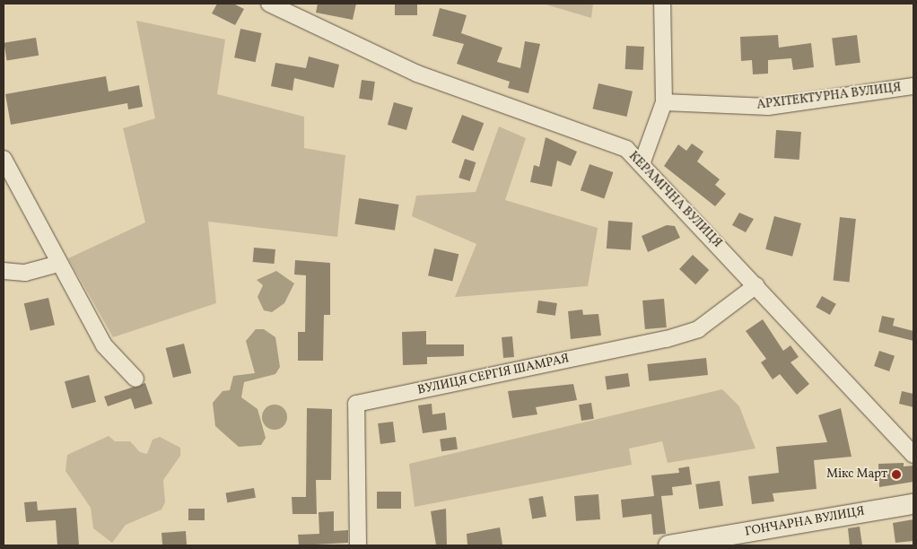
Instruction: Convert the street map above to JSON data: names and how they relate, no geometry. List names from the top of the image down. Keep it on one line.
{"streets":{"street":["АРХІТЕКТУРНА ВУЛИЦЯ","КЕРАМІЧНА ВУЛИЦЯ","ВУЛИЦЯ СЕРГІЯ ШАМРАЯ","ГОНЧАРНА ВУЛИЦЯ"]},"crossings":[["КЕРАМІЧНА ВУЛИЦЯ","ВУЛИЦЯ СЕРГІЯ ШАМРАЯ"]],"places":["Мікс Март"]}
